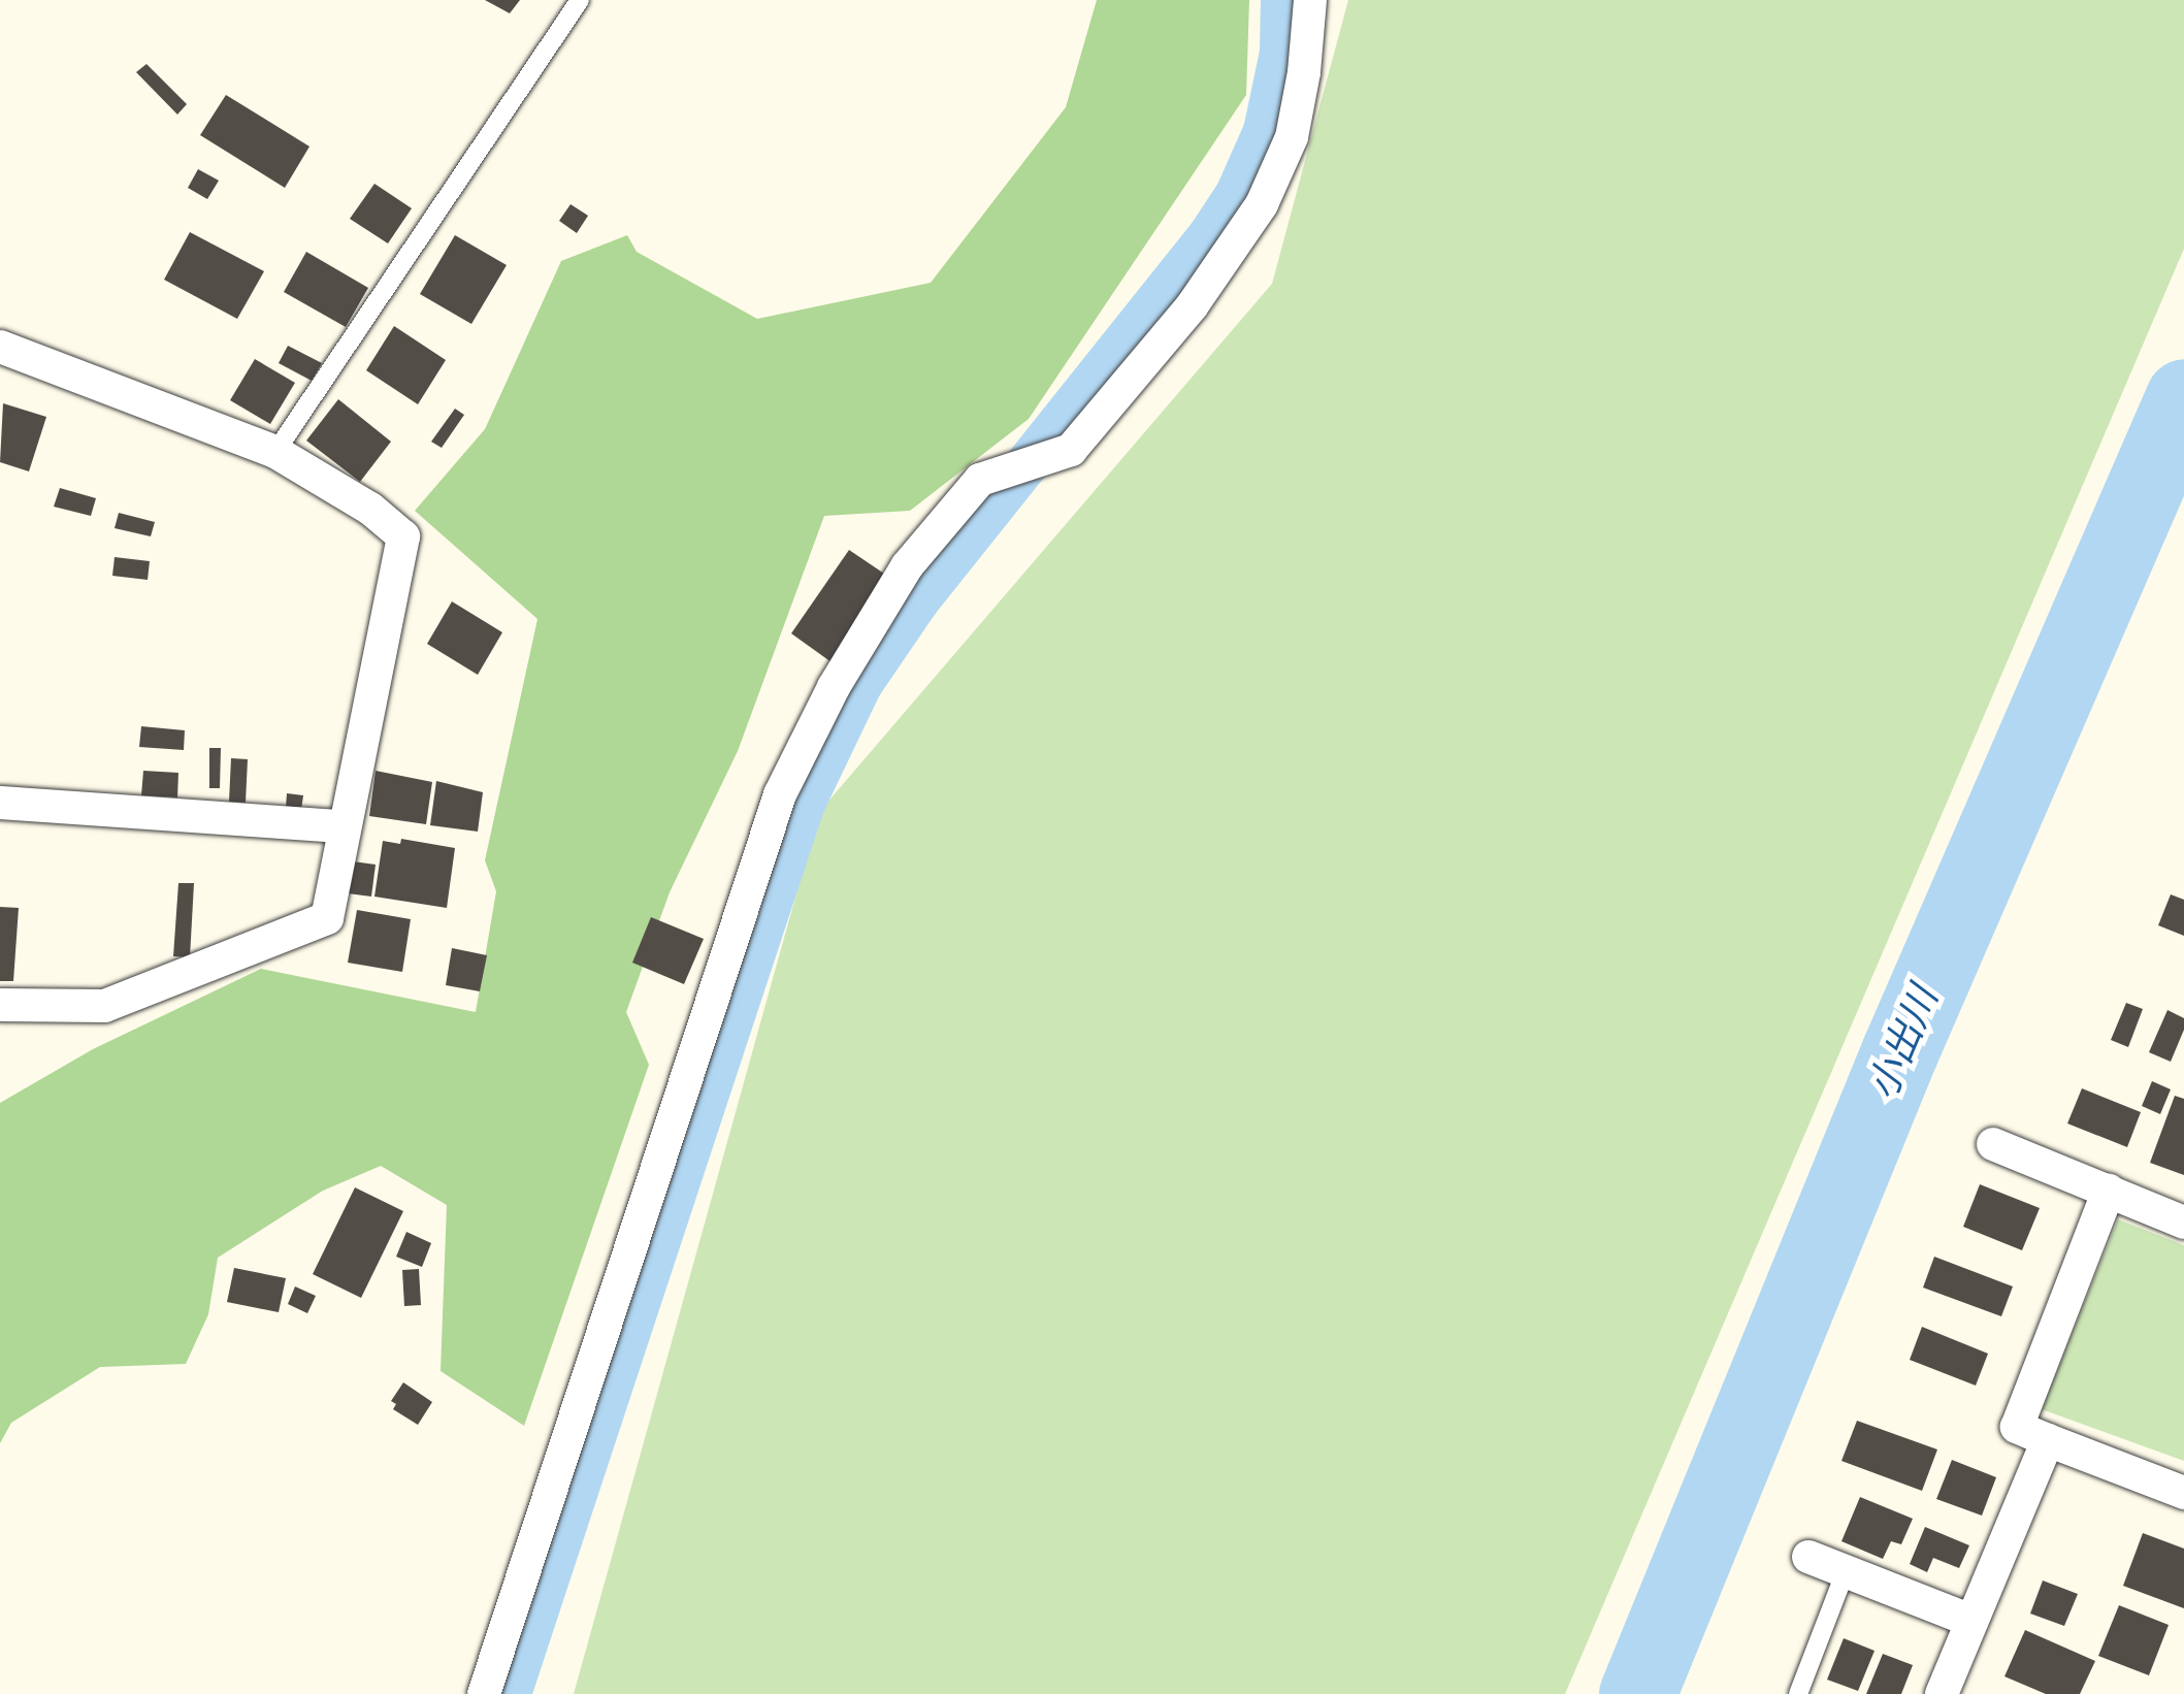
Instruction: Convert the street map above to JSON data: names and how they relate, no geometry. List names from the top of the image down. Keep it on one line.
{"water":["小出川"]}
